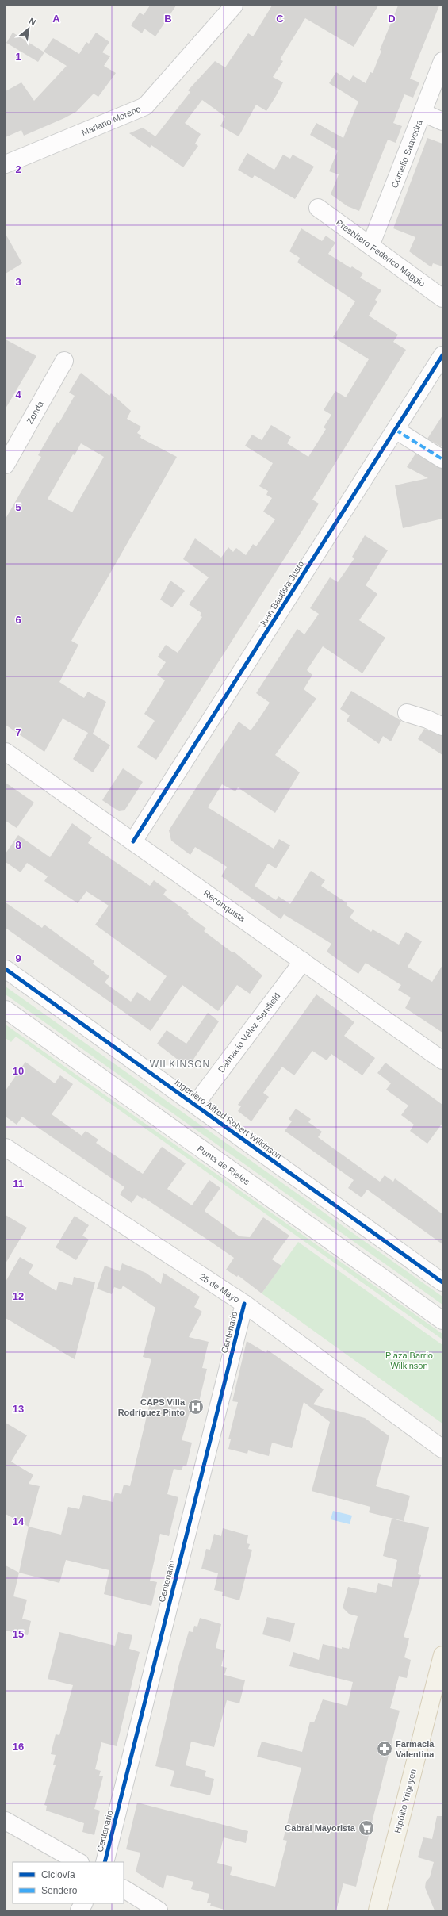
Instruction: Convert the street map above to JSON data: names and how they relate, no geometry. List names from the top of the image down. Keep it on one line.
{"streets":{"main road":["Hipólito Yrigoyen"],"street":["Mariano Moreno","Cornelio Saavedra","Presbítero Federico Maggio","Zonda","Juan Bautista Justo","Reconquista","Dalmacio Vélez Sarsfield","Ingeniero Alfred Robert Wilkinson","Punta de Rieles","25 de Mayo","Centenario"]},"crossings":[["Cornelio Saavedra","Presbítero Federico Maggio"],["Juan Bautista Justo","Reconquista"],["Reconquista","Dalmacio Vélez Sarsfield"],["Dalmacio Vélez Sarsfield","Ingeniero Alfred Robert Wilkinson"],["25 de Mayo","Centenario"]],"districts":["WILKINSON"],"parks":["Plaza Barrio Wilkinson"],"places":{"hospital":["CAPS Villa Rodríguez Pinto"],"pharmacy":["Farmacia Valentina"],"supermarket":["Cabral Mayorista"]},"legend":["Ciclovía","Sendero"],"north":"top right","grid":{"columns":["A","B","C","D"],"rows":["1","2","3","4","5","6","7","8","9","10","11","12","13","14","15","16"]}}
